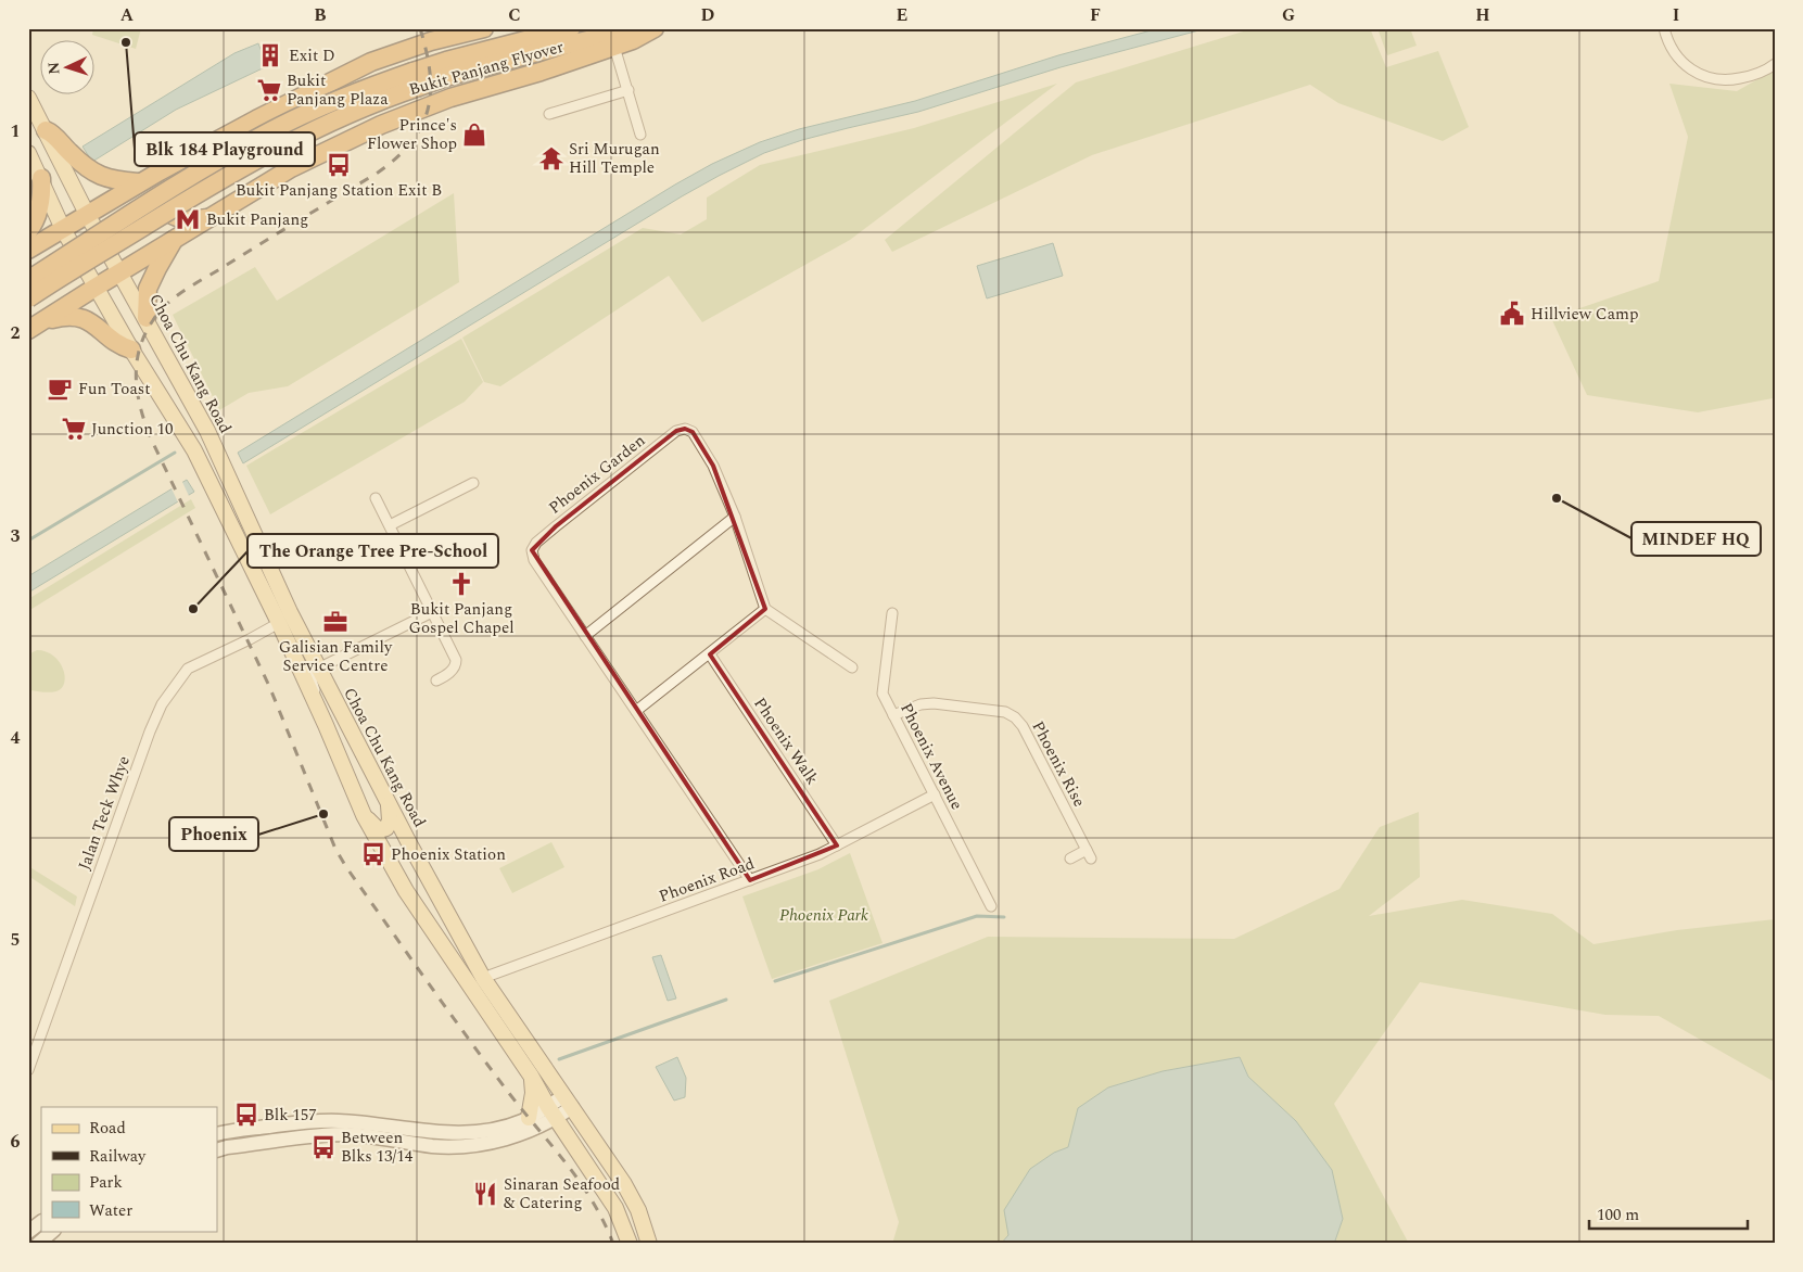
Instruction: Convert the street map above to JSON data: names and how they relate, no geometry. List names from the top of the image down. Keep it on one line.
{"streets":{"highway":["Bukit Panjang Flyover"],"main road":["Choa Chu Kang Road"],"street":["Phoenix Garden","Phoenix Walk","Phoenix Avenue","Phoenix Rise","Jalan Teck Whye","Phoenix Road"]},"crossings":[["Choa Chu Kang Road","Phoenix Road"],["Phoenix Garden","Phoenix Road"],["Phoenix Walk","Phoenix Road"],["Phoenix Avenue","Phoenix Rise"],["Phoenix Avenue","Phoenix Road"]],"parks":["Phoenix Park"],"places":{"other":["Blk 184 Playground","MINDEF HQ","The Orange Tree Pre-School","Phoenix"],"building":["Exit D"],"supermarket":["Bukit Panjang Plaza","Junction 10"],"shop":["Prince's Flower Shop"],"temple":["Sri Murugan Hill Temple"],"bus stop":["Bukit Panjang Station Exit B","Phoenix Station","Blk 157","Between Blks 13/14"],"metro station":["Bukit Panjang"],"public building":["Hillview Camp"],"cafe":["Fun Toast"],"church":["Bukit Panjang Gospel Chapel"],"office":["Galisian Family Service Centre"],"restaurant":["Sinaran Seafood & Catering"]},"legend":["Road","Railway","Park","Water"],"scale_bar":"100 m","north":"left","grid":{"columns":["A","B","C","D","E","F","G","H","I"],"rows":["1","2","3","4","5","6"]}}
